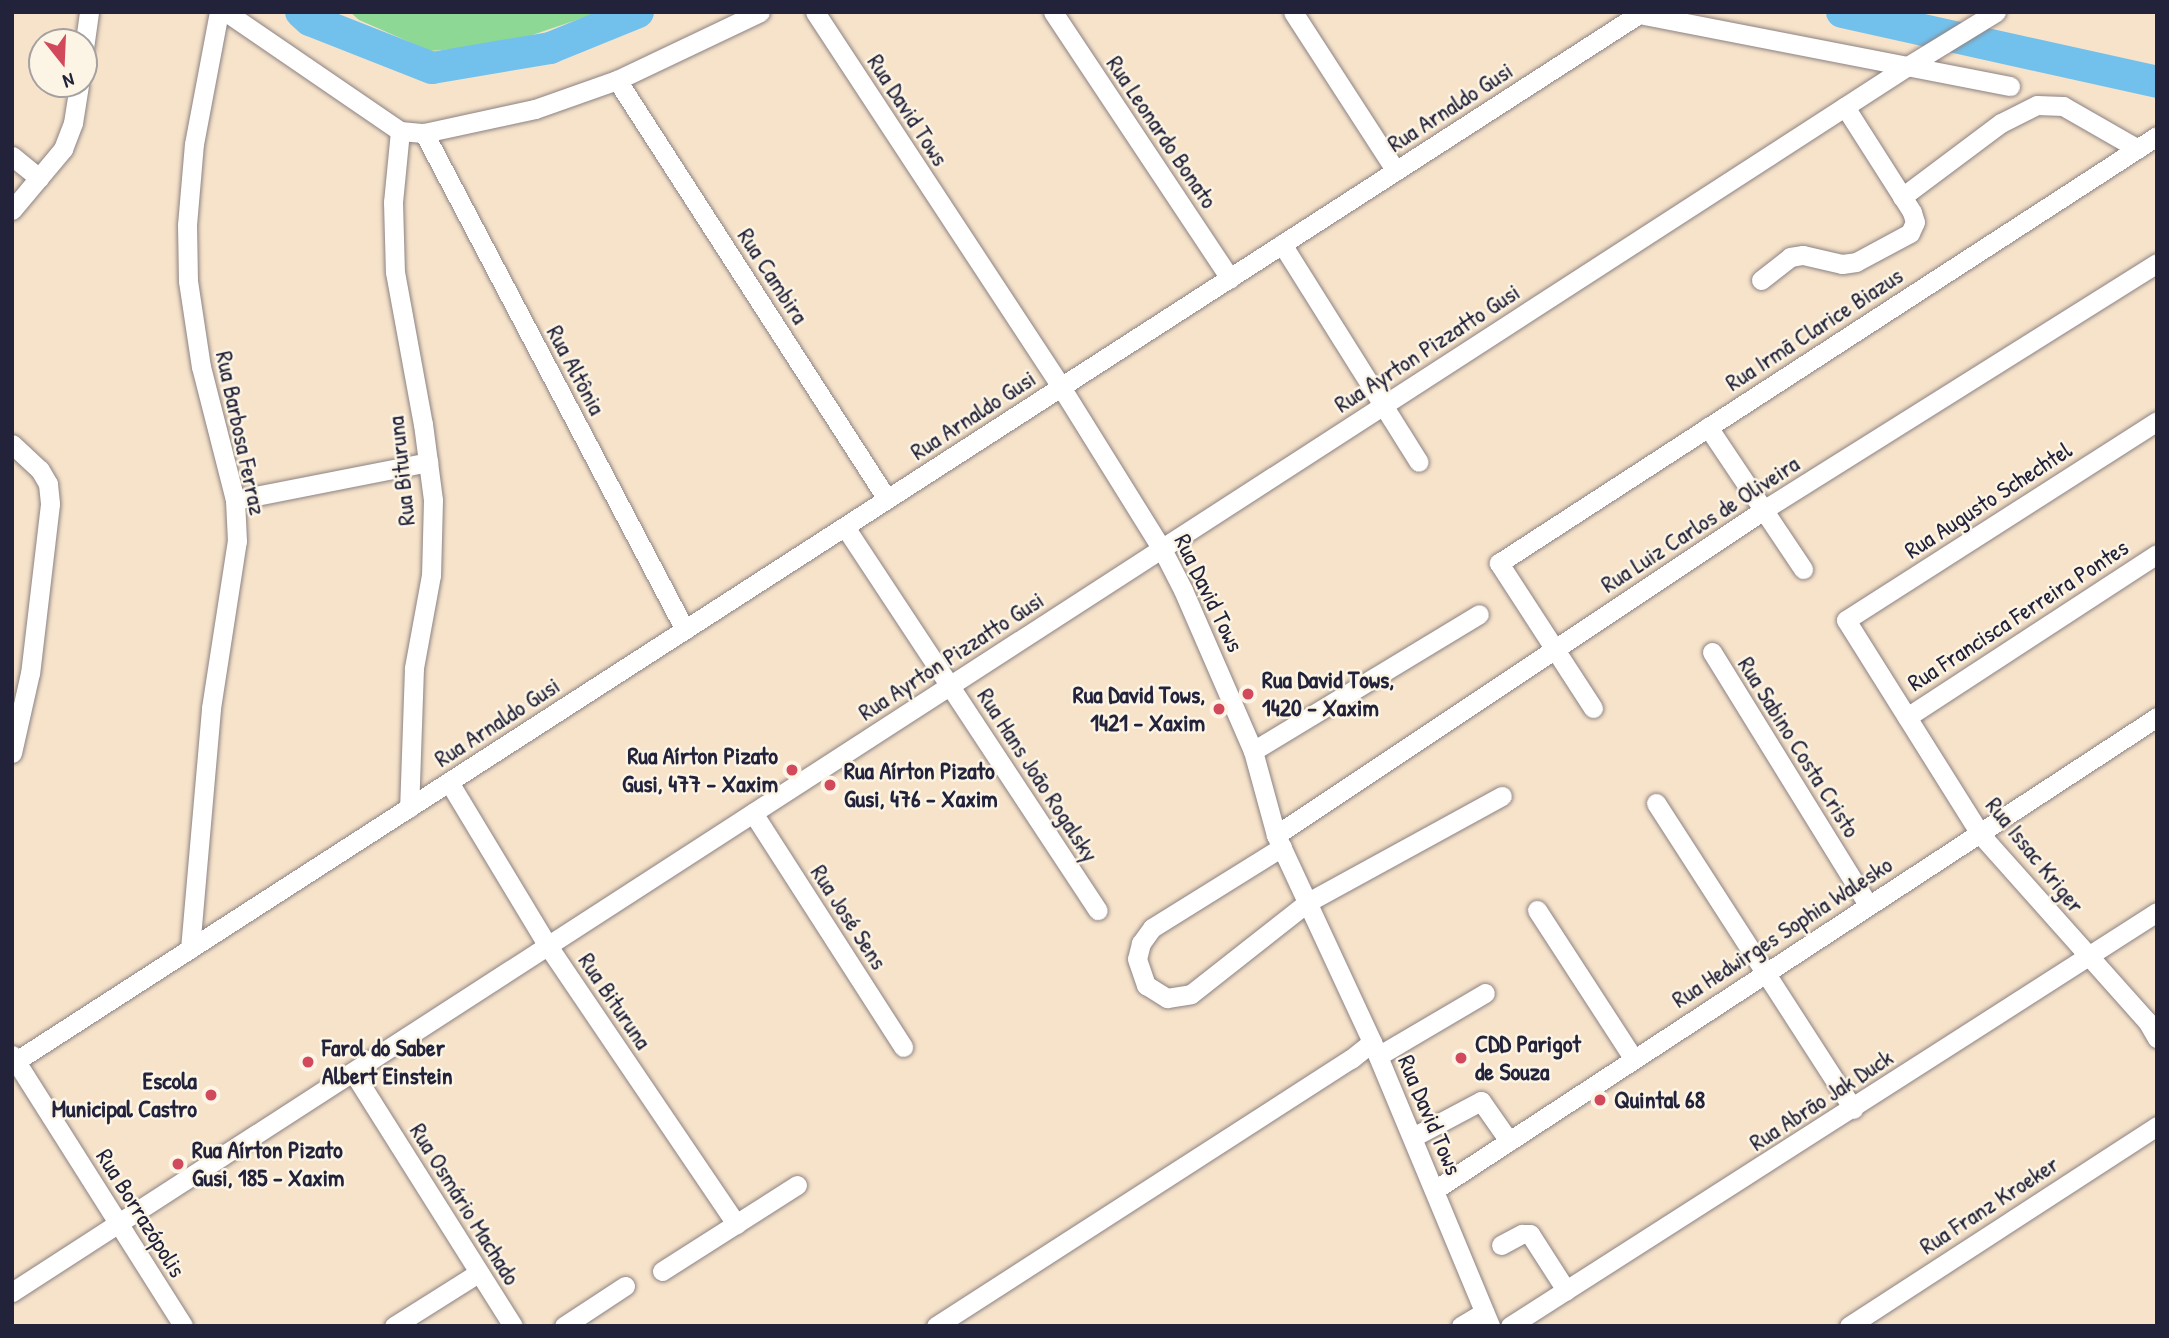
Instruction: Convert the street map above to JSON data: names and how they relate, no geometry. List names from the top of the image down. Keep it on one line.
{"streets":{"street":["Rua Arnaldo Gusi","Rua David Tows","Rua Leonardo Bonato","Rua Cambira","Rua Irmã Clarice Biazus","Rua Ayrton Pizzatto Gusi","Rua Altônia","Rua Barbosa Ferraz","Rua Bituruna","Rua Augusto Schechtel","Rua Luiz Carlos de Oliveira","Rua Francisca Ferreira Pontes","Rua Sabino Costa Cristo","Rua Hans João Rogalsky","Rua Issac Kriger","Rua José Sens","Rua Hedwirges Sophia Walesko","Rua Abrão Jak Duck","Rua Osmário Machado","Rua Franz Kroeker","Rua Borrazópolis"]},"crossings":[["Rua Arnaldo Gusi","Rua David Tows"],["Rua Arnaldo Gusi","Rua Leonardo Bonato"],["Rua Arnaldo Gusi","Rua Cambira"],["Rua Arnaldo Gusi","Rua Ayrton Pizzatto Gusi"],["Rua Arnaldo Gusi","Rua Altônia"],["Rua Arnaldo Gusi","Rua Barbosa Ferraz"],["Rua Arnaldo Gusi","Rua Bituruna"],["Rua Arnaldo Gusi","Rua Hans João Rogalsky"],["Rua Arnaldo Gusi","Rua Borrazópolis"],["Rua David Tows","Rua Ayrton Pizzatto Gusi"],["Rua David Tows","Rua Luiz Carlos de Oliveira"],["Rua David Tows","Rua Hedwirges Sophia Walesko"],["Rua Irmã Clarice Biazus","Rua Luiz Carlos de Oliveira"],["Rua Ayrton Pizzatto Gusi","Rua Bituruna"],["Rua Ayrton Pizzatto Gusi","Rua Hans João Rogalsky"],["Rua Ayrton Pizzatto Gusi","Rua José Sens"],["Rua Ayrton Pizzatto Gusi","Rua Osmário Machado"],["Rua Ayrton Pizzatto Gusi","Rua Borrazópolis"],["Rua Augusto Schechtel","Rua Issac Kriger"],["Rua Francisca Ferreira Pontes","Rua Issac Kriger"],["Rua Sabino Costa Cristo","Rua Hedwirges Sophia Walesko"],["Rua Issac Kriger","Rua Hedwirges Sophia Walesko"],["Rua Issac Kriger","Rua Abrão Jak Duck"]],"places":["Rua David Tows, 1420 - Xaxim","Rua David Tows, 1421 - Xaxim","Rua Aírton Pizato Gusi, 477 - Xaxim","Rua Aírton Pizato Gusi, 476 - Xaxim","CDD Parigot de Souza","Farol do Saber Albert Einstein","Escola Municipal Castro","Quintal 68","Rua Aírton Pizato Gusi, 185 - Xaxim"],"north":"bottom"}
